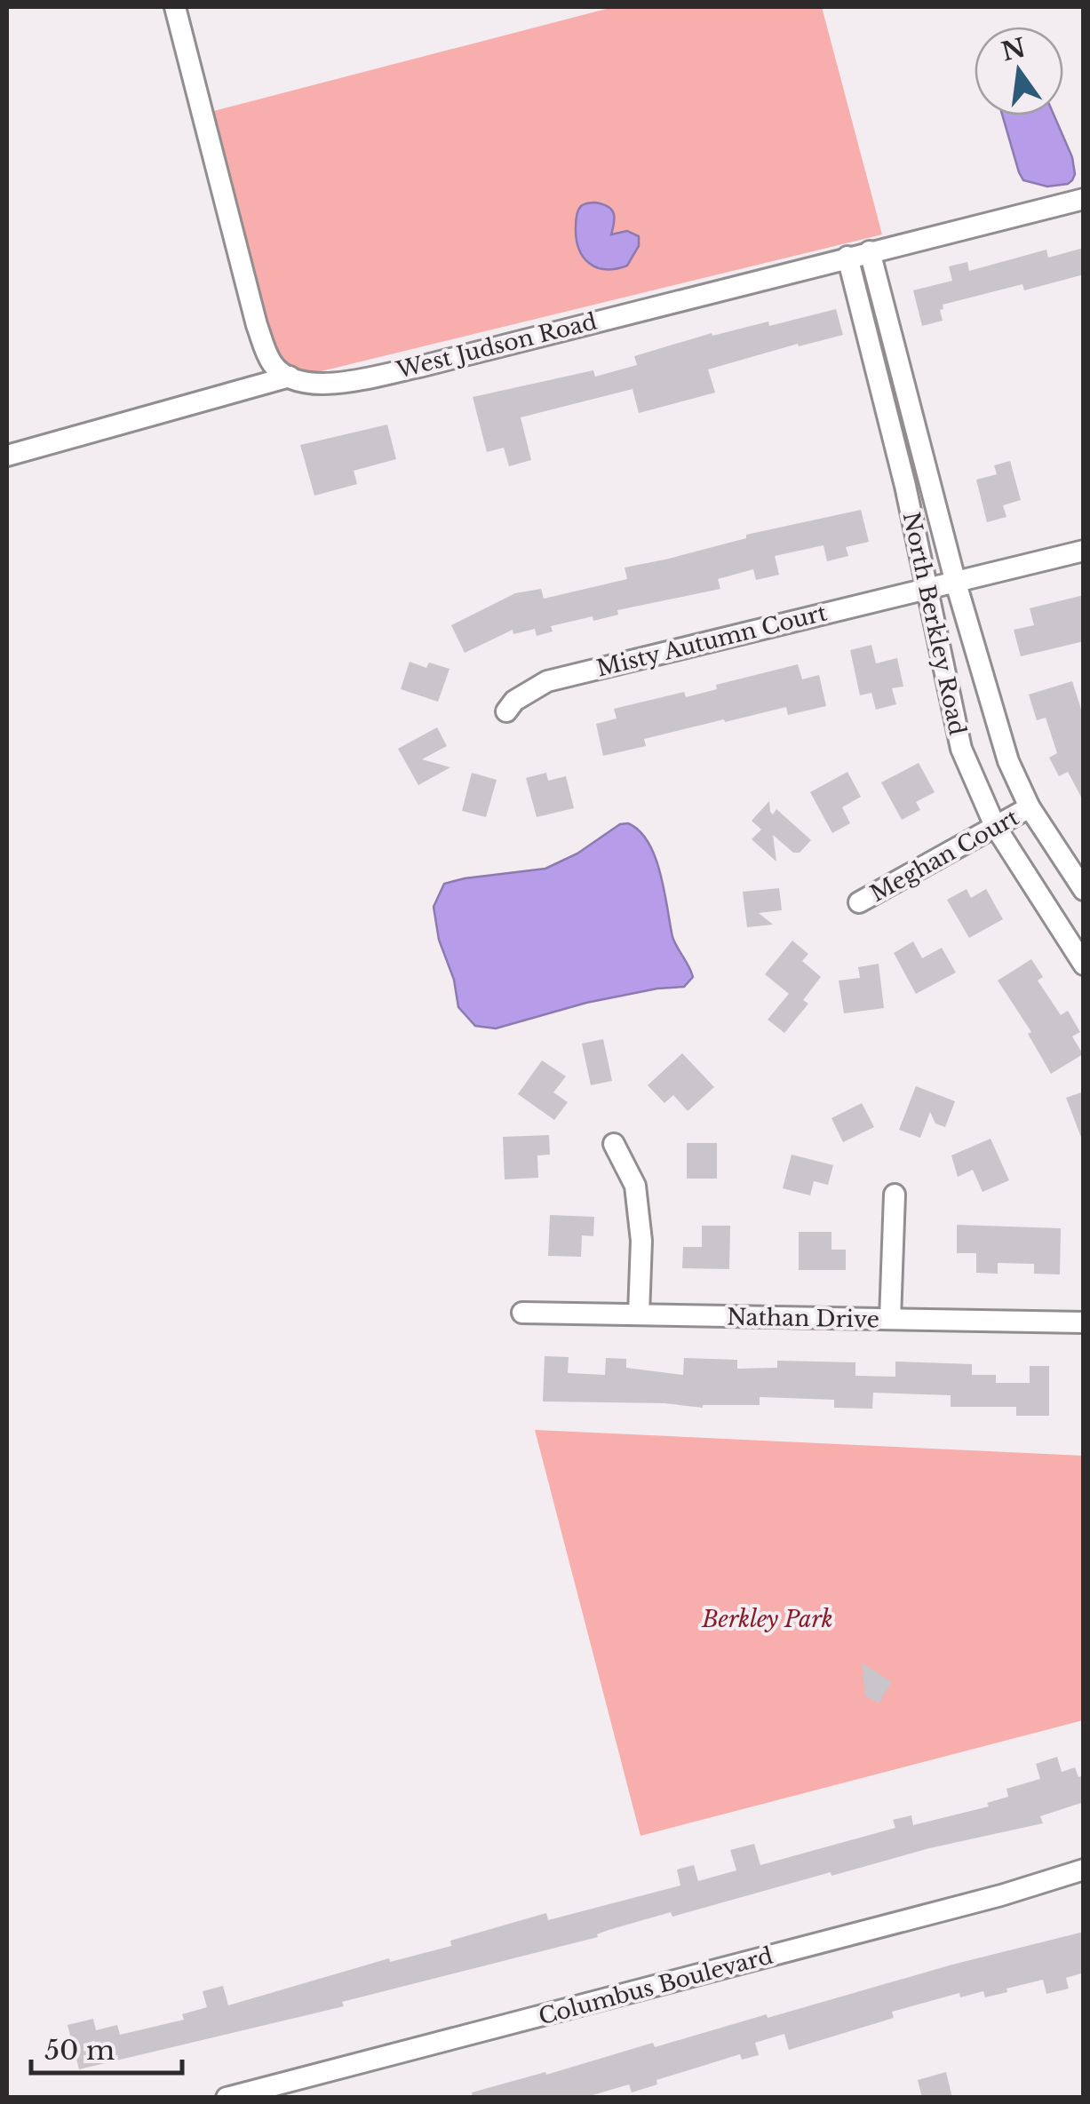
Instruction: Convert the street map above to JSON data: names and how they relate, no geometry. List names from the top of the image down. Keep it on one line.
{"streets":{"street":["West Judson Road","North Berkley Road","Misty Autumn Court","Meghan Court","Nathan Drive","Columbus Boulevard"]},"crossings":[["West Judson Road","North Berkley Road"],["North Berkley Road","Misty Autumn Court"],["North Berkley Road","Meghan Court"]],"parks":["Berkley Park"],"scale_bar":"50 m","north":"top"}
